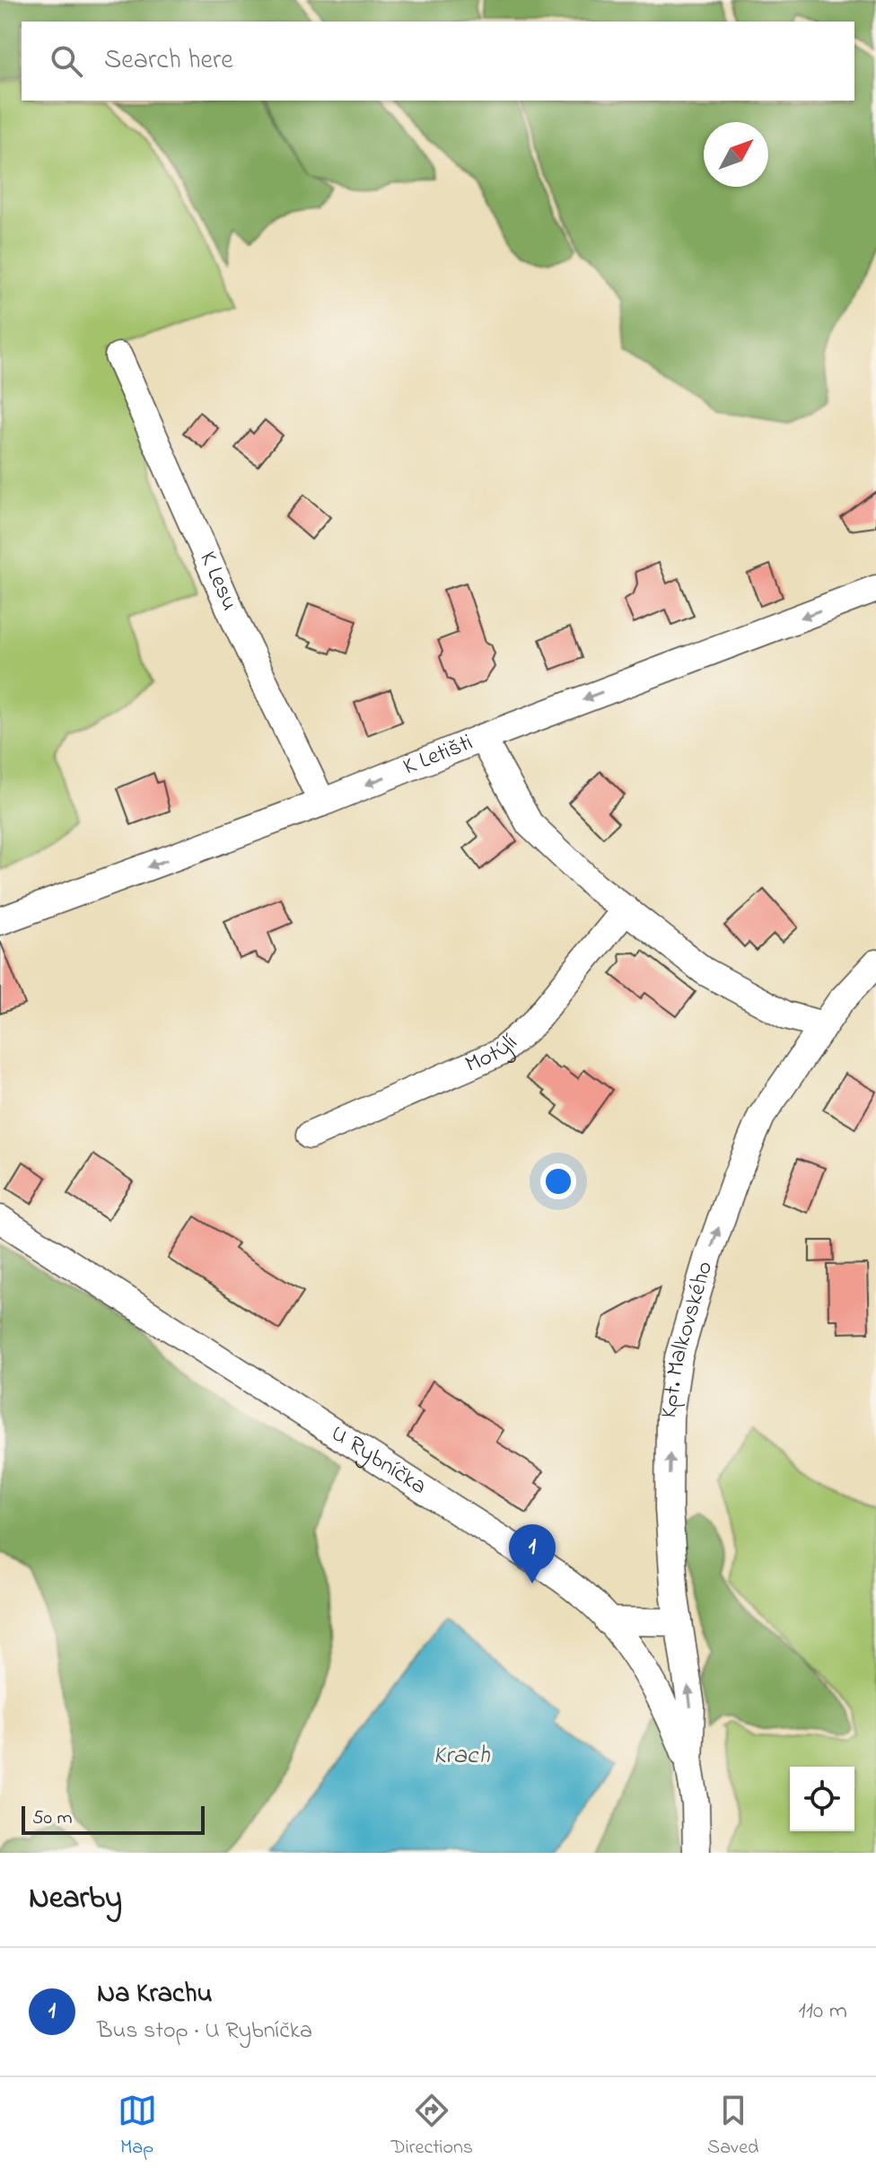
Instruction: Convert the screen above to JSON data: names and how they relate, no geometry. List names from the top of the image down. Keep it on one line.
{"streets":{"street":["K Lesu","K Letišti","Motýlí","Kpt. Malkovského","U Rybníčka"]},"crossings":[["K Lesu","K Letišti"],["Kpt. Malkovského","U Rybníčka"]],"one_way":["K Letišti","Kpt. Malkovského"],"water":["Krach"],"scale_bar":"50 m","north":"top right","page":{"search":"Search here","pins":"1","scale":"50 m","heading":"Nearby","list":[{"mark":"1","name":"Na Krachu","note":"Bus stop · U Rybníčka","value":"110 m"}],"nav":["Map","Directions","Saved"]}}
